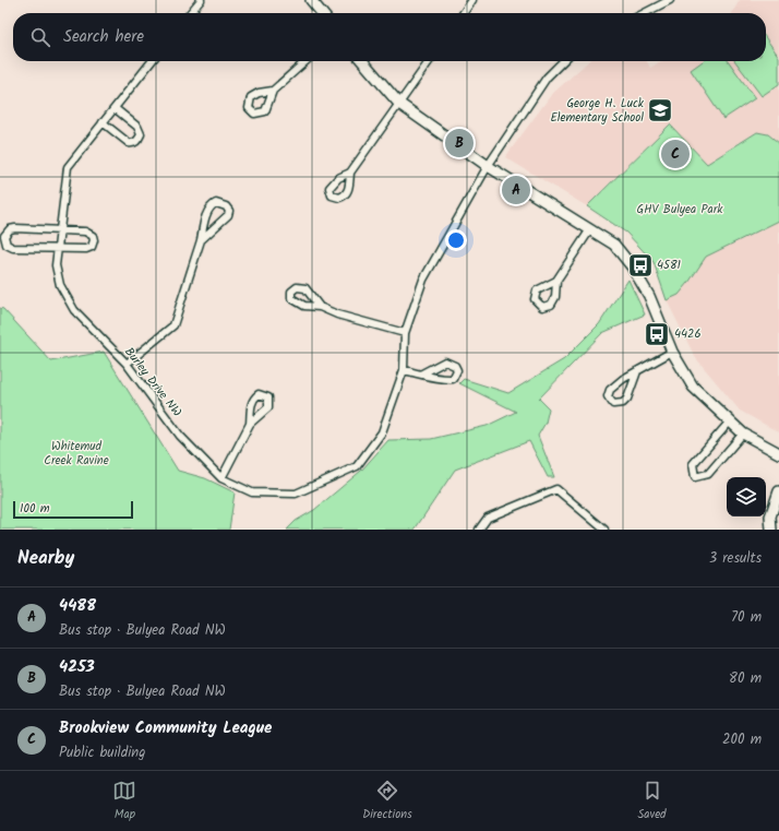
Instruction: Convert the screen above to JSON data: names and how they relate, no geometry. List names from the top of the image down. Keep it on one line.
{"streets":{"street":["Burley Drive NW"]},"parks":["GHV Bulyea Park","Whitemud Creek Ravine"],"places":{"school or university":["George H. Luck Elementary School"],"bus stop":["4581","4426"]},"scale_bar":"100 m","page":{"search":"Search here","pins":["B","C","A"],"scale":"100 m","heading":["Nearby","3 results"],"list":[{"mark":"A","name":"4488","note":"Bus stop · Bulyea Road NW","value":"70 m"},{"mark":"B","name":"4253","note":"Bus stop · Bulyea Road NW","value":"80 m"},{"mark":"C","name":"Brookview Community League","note":"Public building","value":"200 m"}],"nav":["Map","Directions","Saved"]}}
